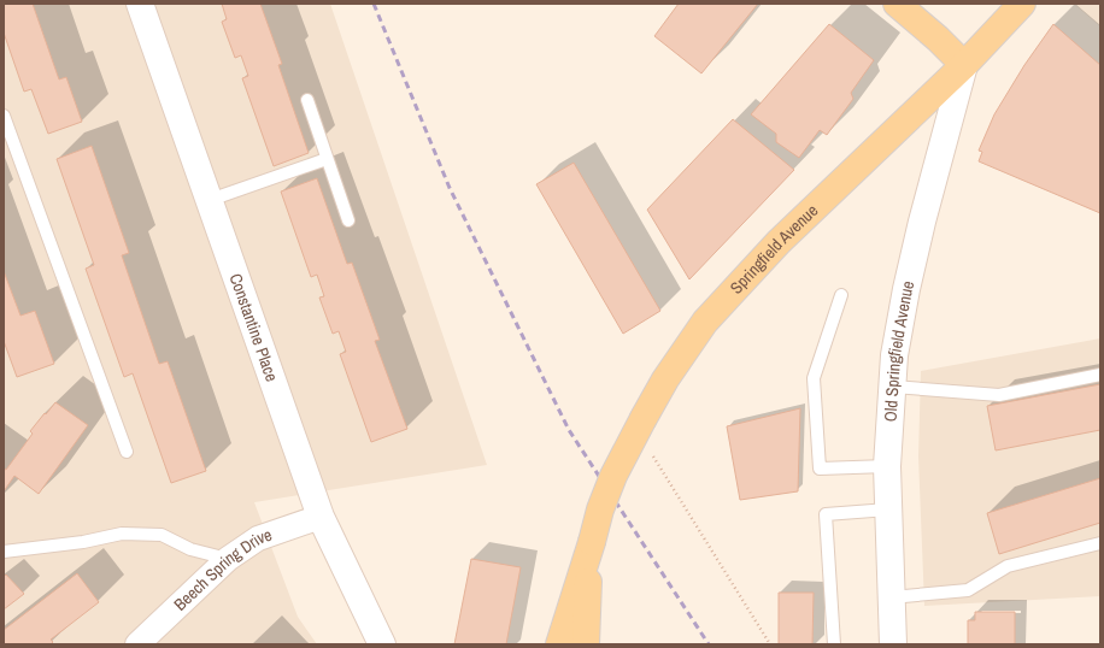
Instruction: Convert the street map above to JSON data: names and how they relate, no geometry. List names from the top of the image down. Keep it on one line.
{"streets":{"main road":["Springfield Avenue"],"street":["Constantine Place","Old Springfield Avenue","Beech Spring Drive"]},"crossings":[["Springfield Avenue","Old Springfield Avenue"],["Constantine Place","Beech Spring Drive"]]}
